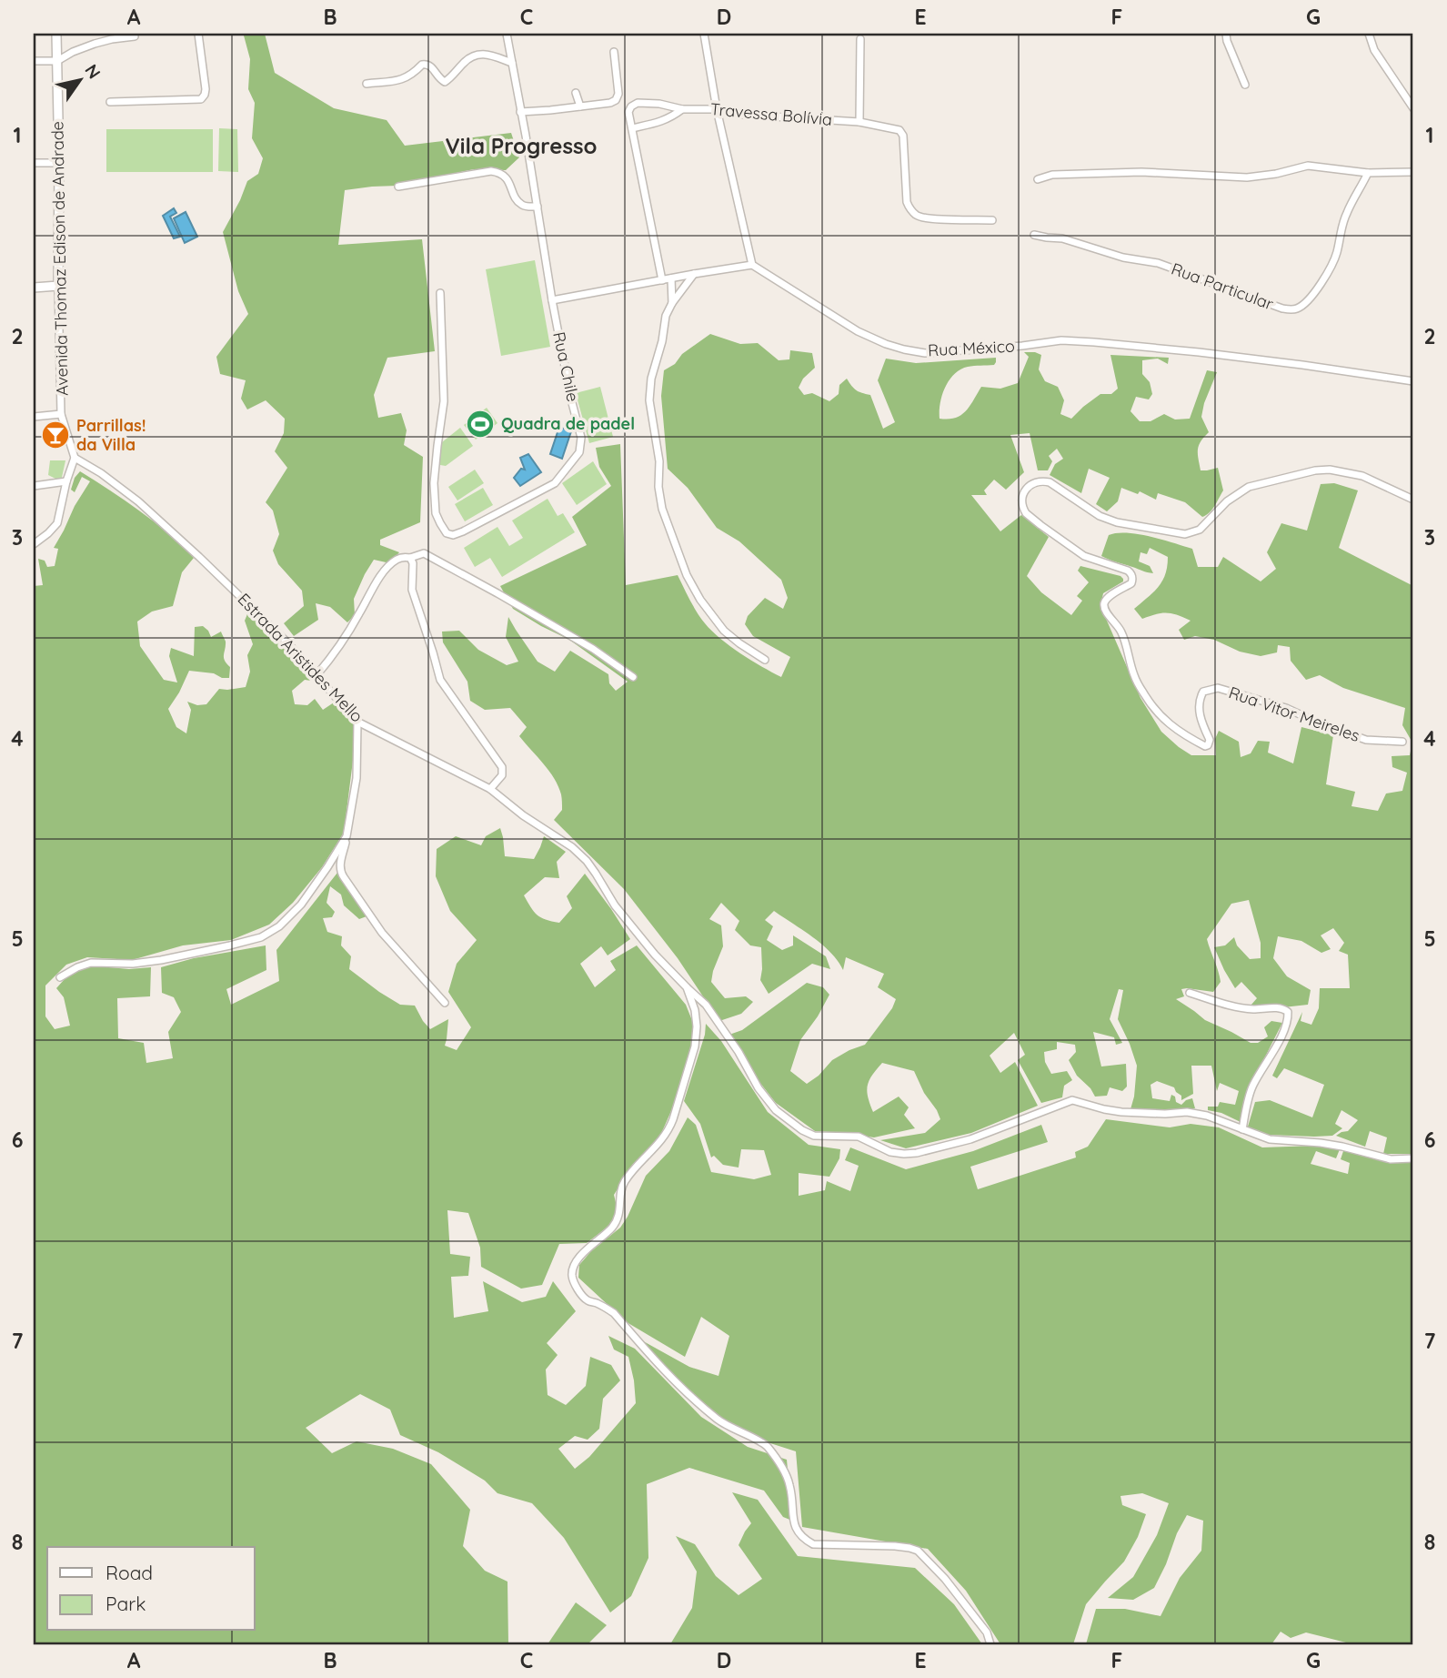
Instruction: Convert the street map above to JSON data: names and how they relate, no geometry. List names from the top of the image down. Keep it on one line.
{"streets":{"street":["Travessa Bolívia","Avenida Thomaz Edison de Andrade","Rua Particular","Rua México","Rua Chile","Estrada Aristides Mello","Rua Vitor Meireles"]},"crossings":[["Avenida Thomaz Edison de Andrade","Estrada Aristides Mello"]],"districts":["Vila Progresso"],"places":{"sports":["Quadra de padel"],"bar":["Parrillas! da Villa"]},"legend":["Road","Park"],"north":"top right","grid":{"columns":["A","B","C","D","E","F","G"],"rows":["1","2","3","4","5","6","7","8"]}}
